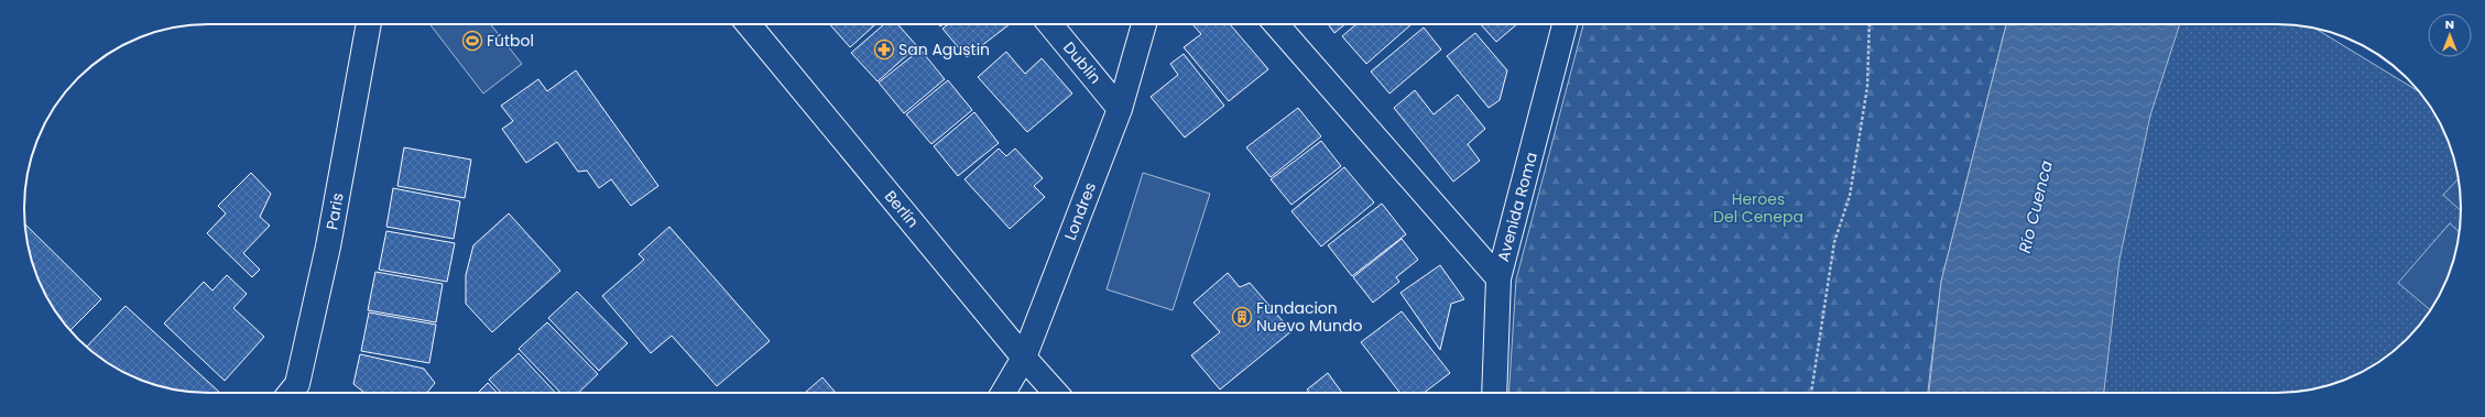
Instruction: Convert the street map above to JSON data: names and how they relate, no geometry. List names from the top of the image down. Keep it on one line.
{"streets":{"street":["Dublin","Avenida Roma","Berlín","Paris","Londres"]},"crossings":[["Dublin","Londres"],["Berlín","Londres"]],"water":["Río Cuenca"],"parks":["Heroes Del Cenepa"],"places":{"sports":["Fútbol"],"pharmacy":["San Agustin"],"building":["Fundacion Nuevo Mundo"]},"north":"top"}
